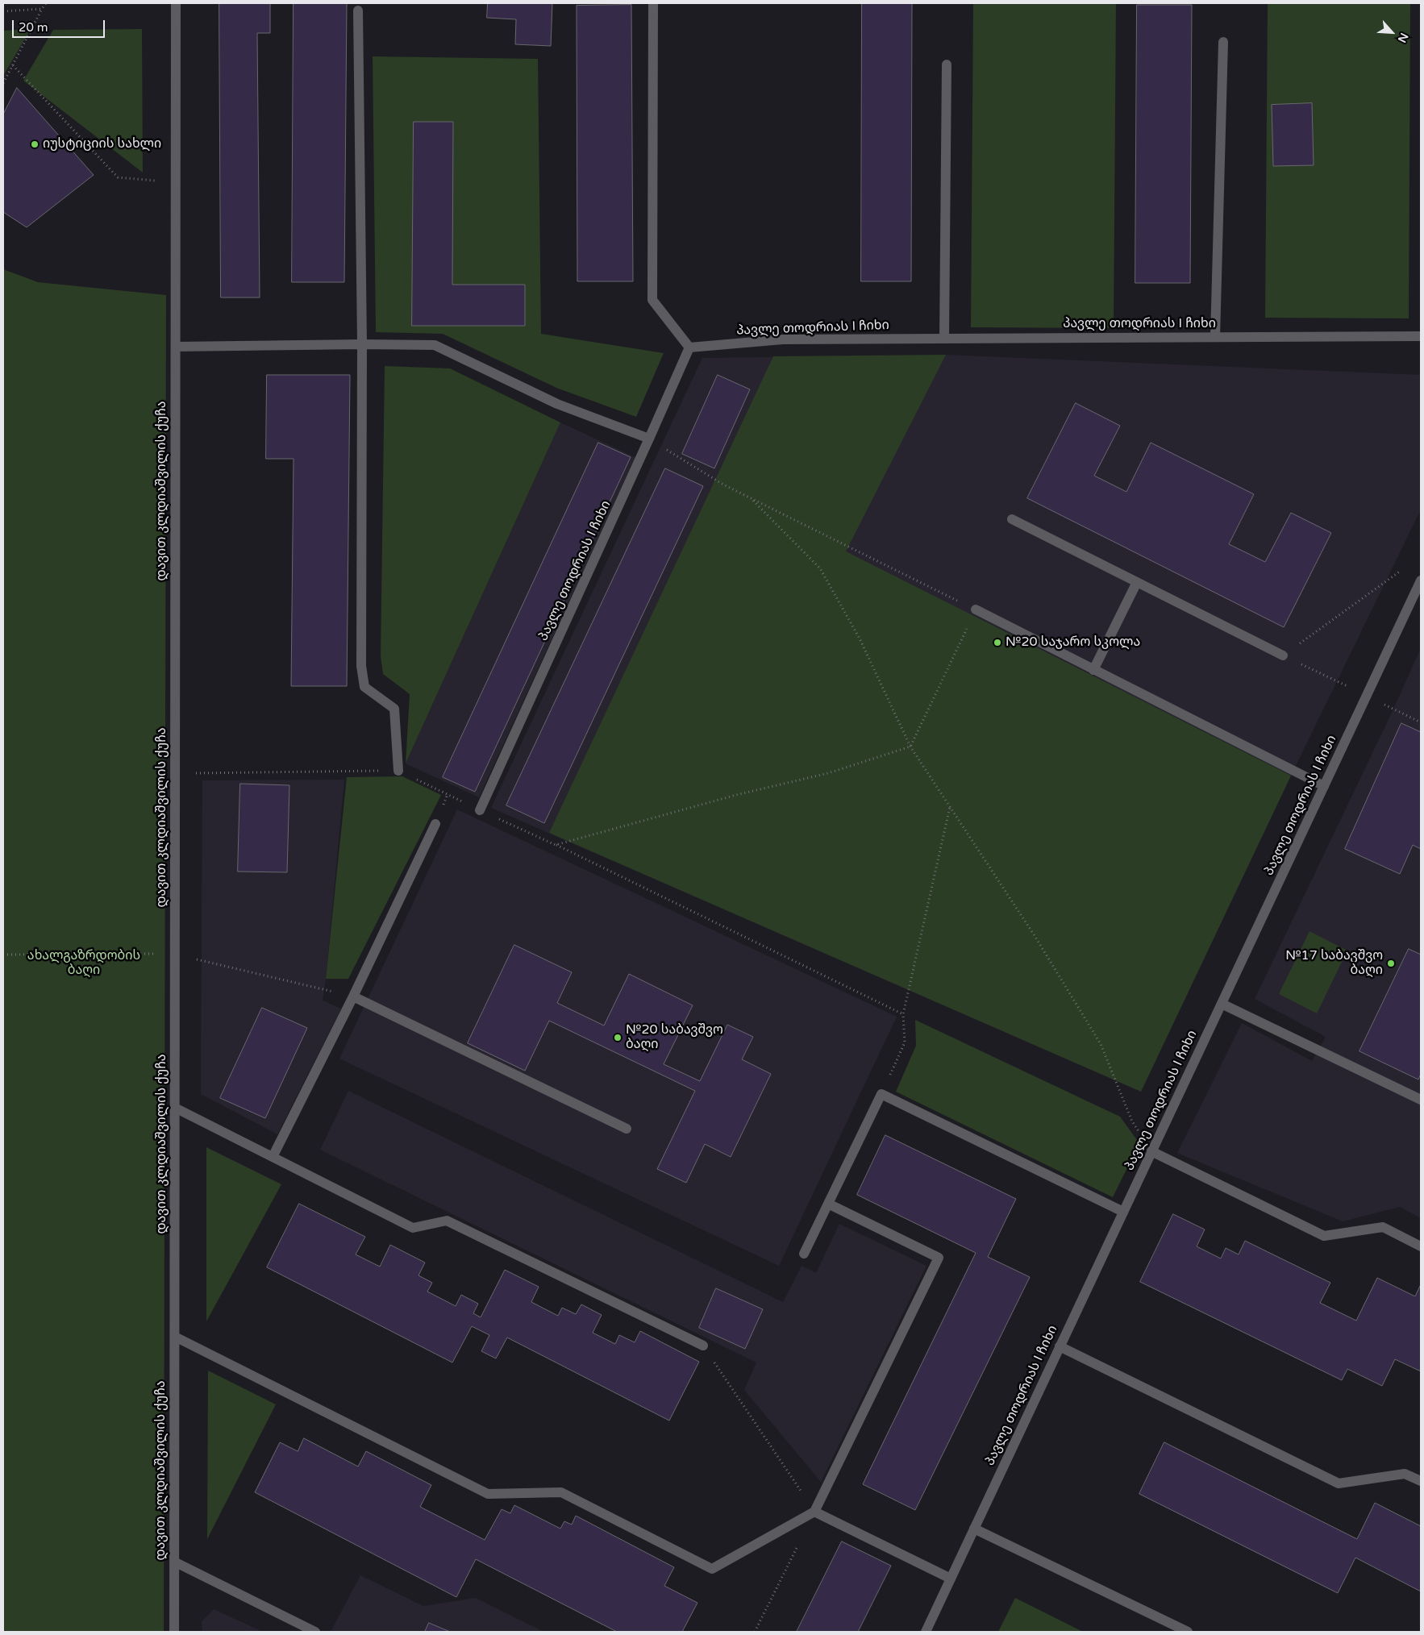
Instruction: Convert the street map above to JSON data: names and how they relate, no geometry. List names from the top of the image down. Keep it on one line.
{"streets":{"street":["პავლე თოდრიას I ჩიხი","დავით კლდიაშვილის ქუჩა"]},"parks":["ახალგაზრდობის ბაღი"],"places":["იუსტიციის სახლი","№20 საჯარო სკოლა","№17 საბავშვო ბაღი","№20 საბავშვო ბაღი"],"scale_bar":"20 m","north":"bottom right"}
